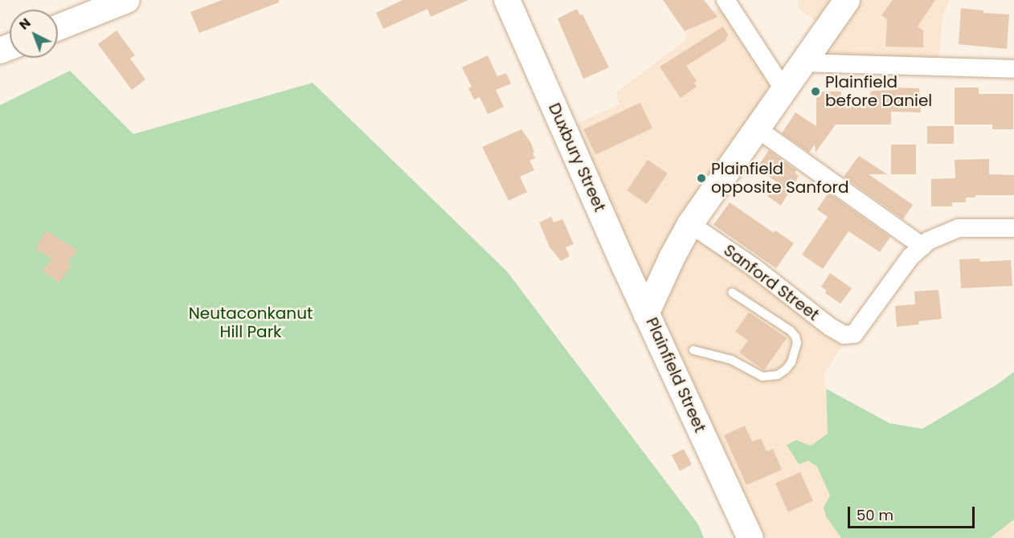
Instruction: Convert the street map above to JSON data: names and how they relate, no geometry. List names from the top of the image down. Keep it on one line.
{"streets":{"main road":["Duxbury Street","Plainfield Street"],"street":["Sanford Street"]},"crossings":[["Duxbury Street","Plainfield Street"],["Sanford Street","Plainfield Street"]],"parks":["Neutaconkanut Hill Park"],"places":["Plainfield before Daniel","Plainfield opposite Sanford"],"scale_bar":"50 m","north":"top left"}
